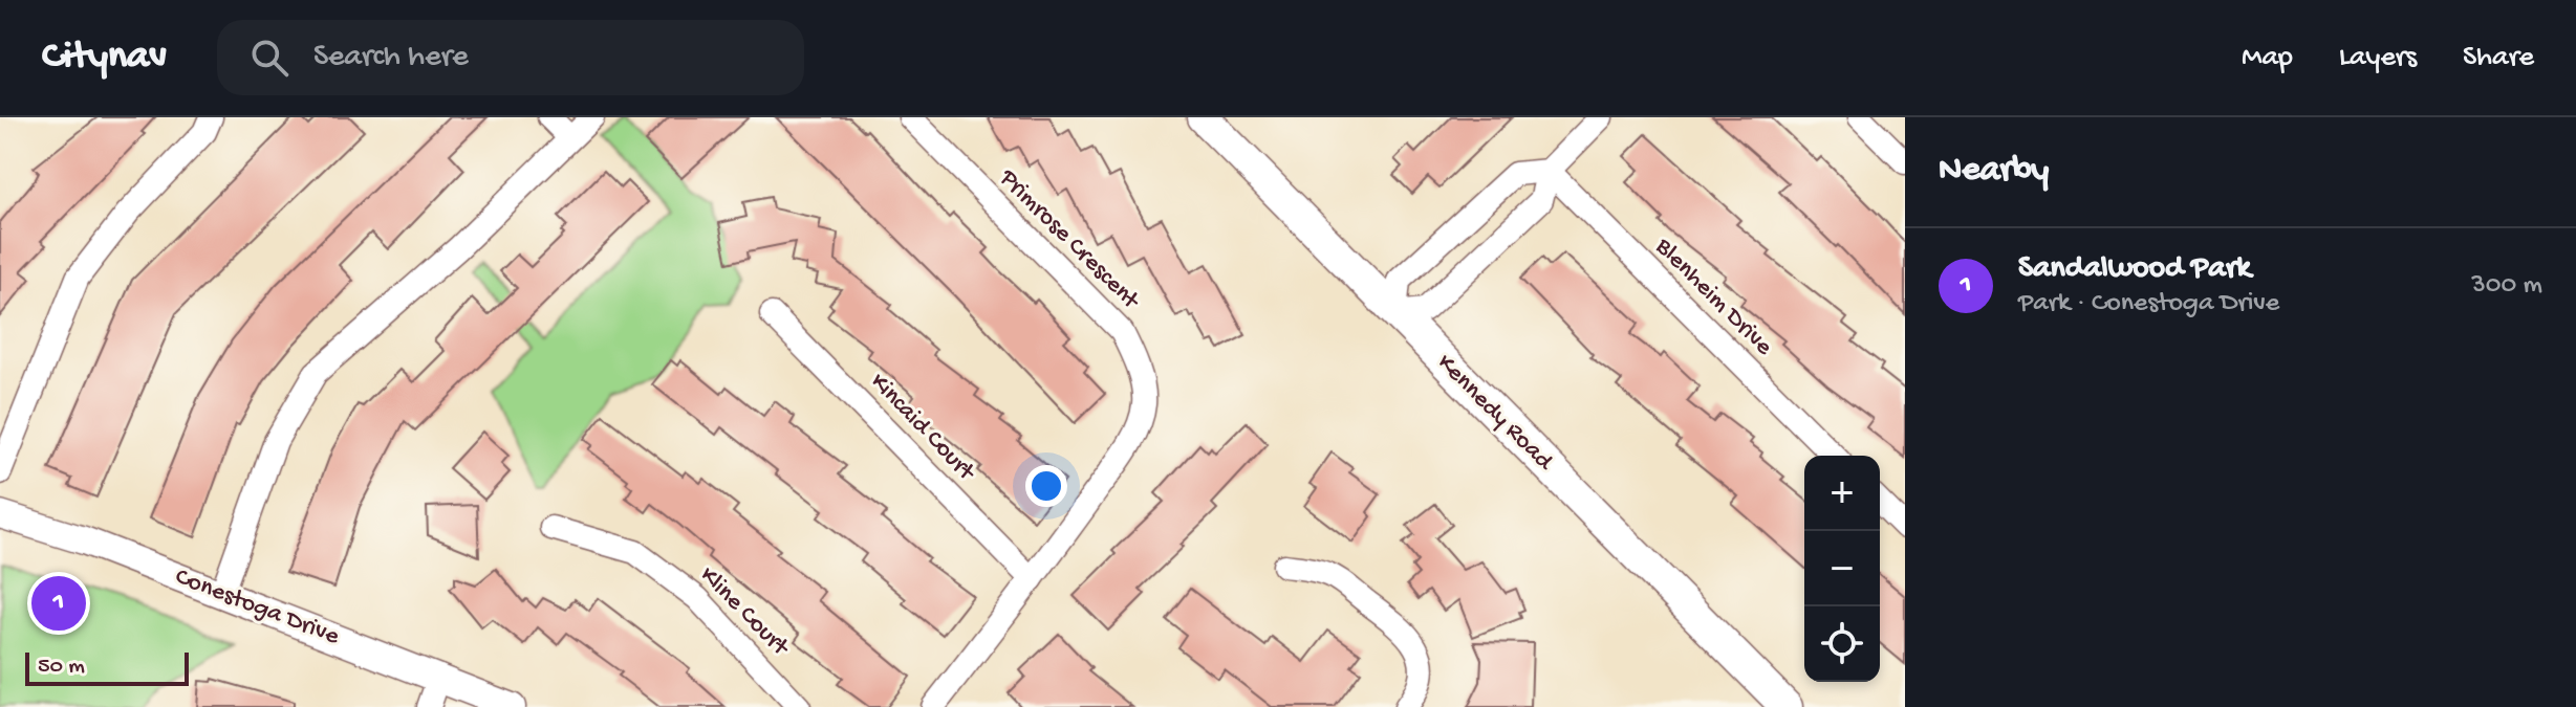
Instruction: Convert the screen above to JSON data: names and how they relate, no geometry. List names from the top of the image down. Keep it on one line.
{"streets":{"main road":["Kennedy Road"],"street":["Primrose Crescent","Blenheim Drive","Kincaid Court","Conestoga Drive","Kline Court"]},"crossings":[["Primrose Crescent","Kincaid Court"]],"scale_bar":"50 m","page":{"header":"Citynav","search":"Search here","nav":["Map","Layers","Share"],"heading":"Nearby","list":[{"mark":"1","name":"Sandalwood Park","note":"Park · Conestoga Drive","value":"300 m"}],"map_buttons":["+","−"],"pins":"1","scale":"50 m"}}
